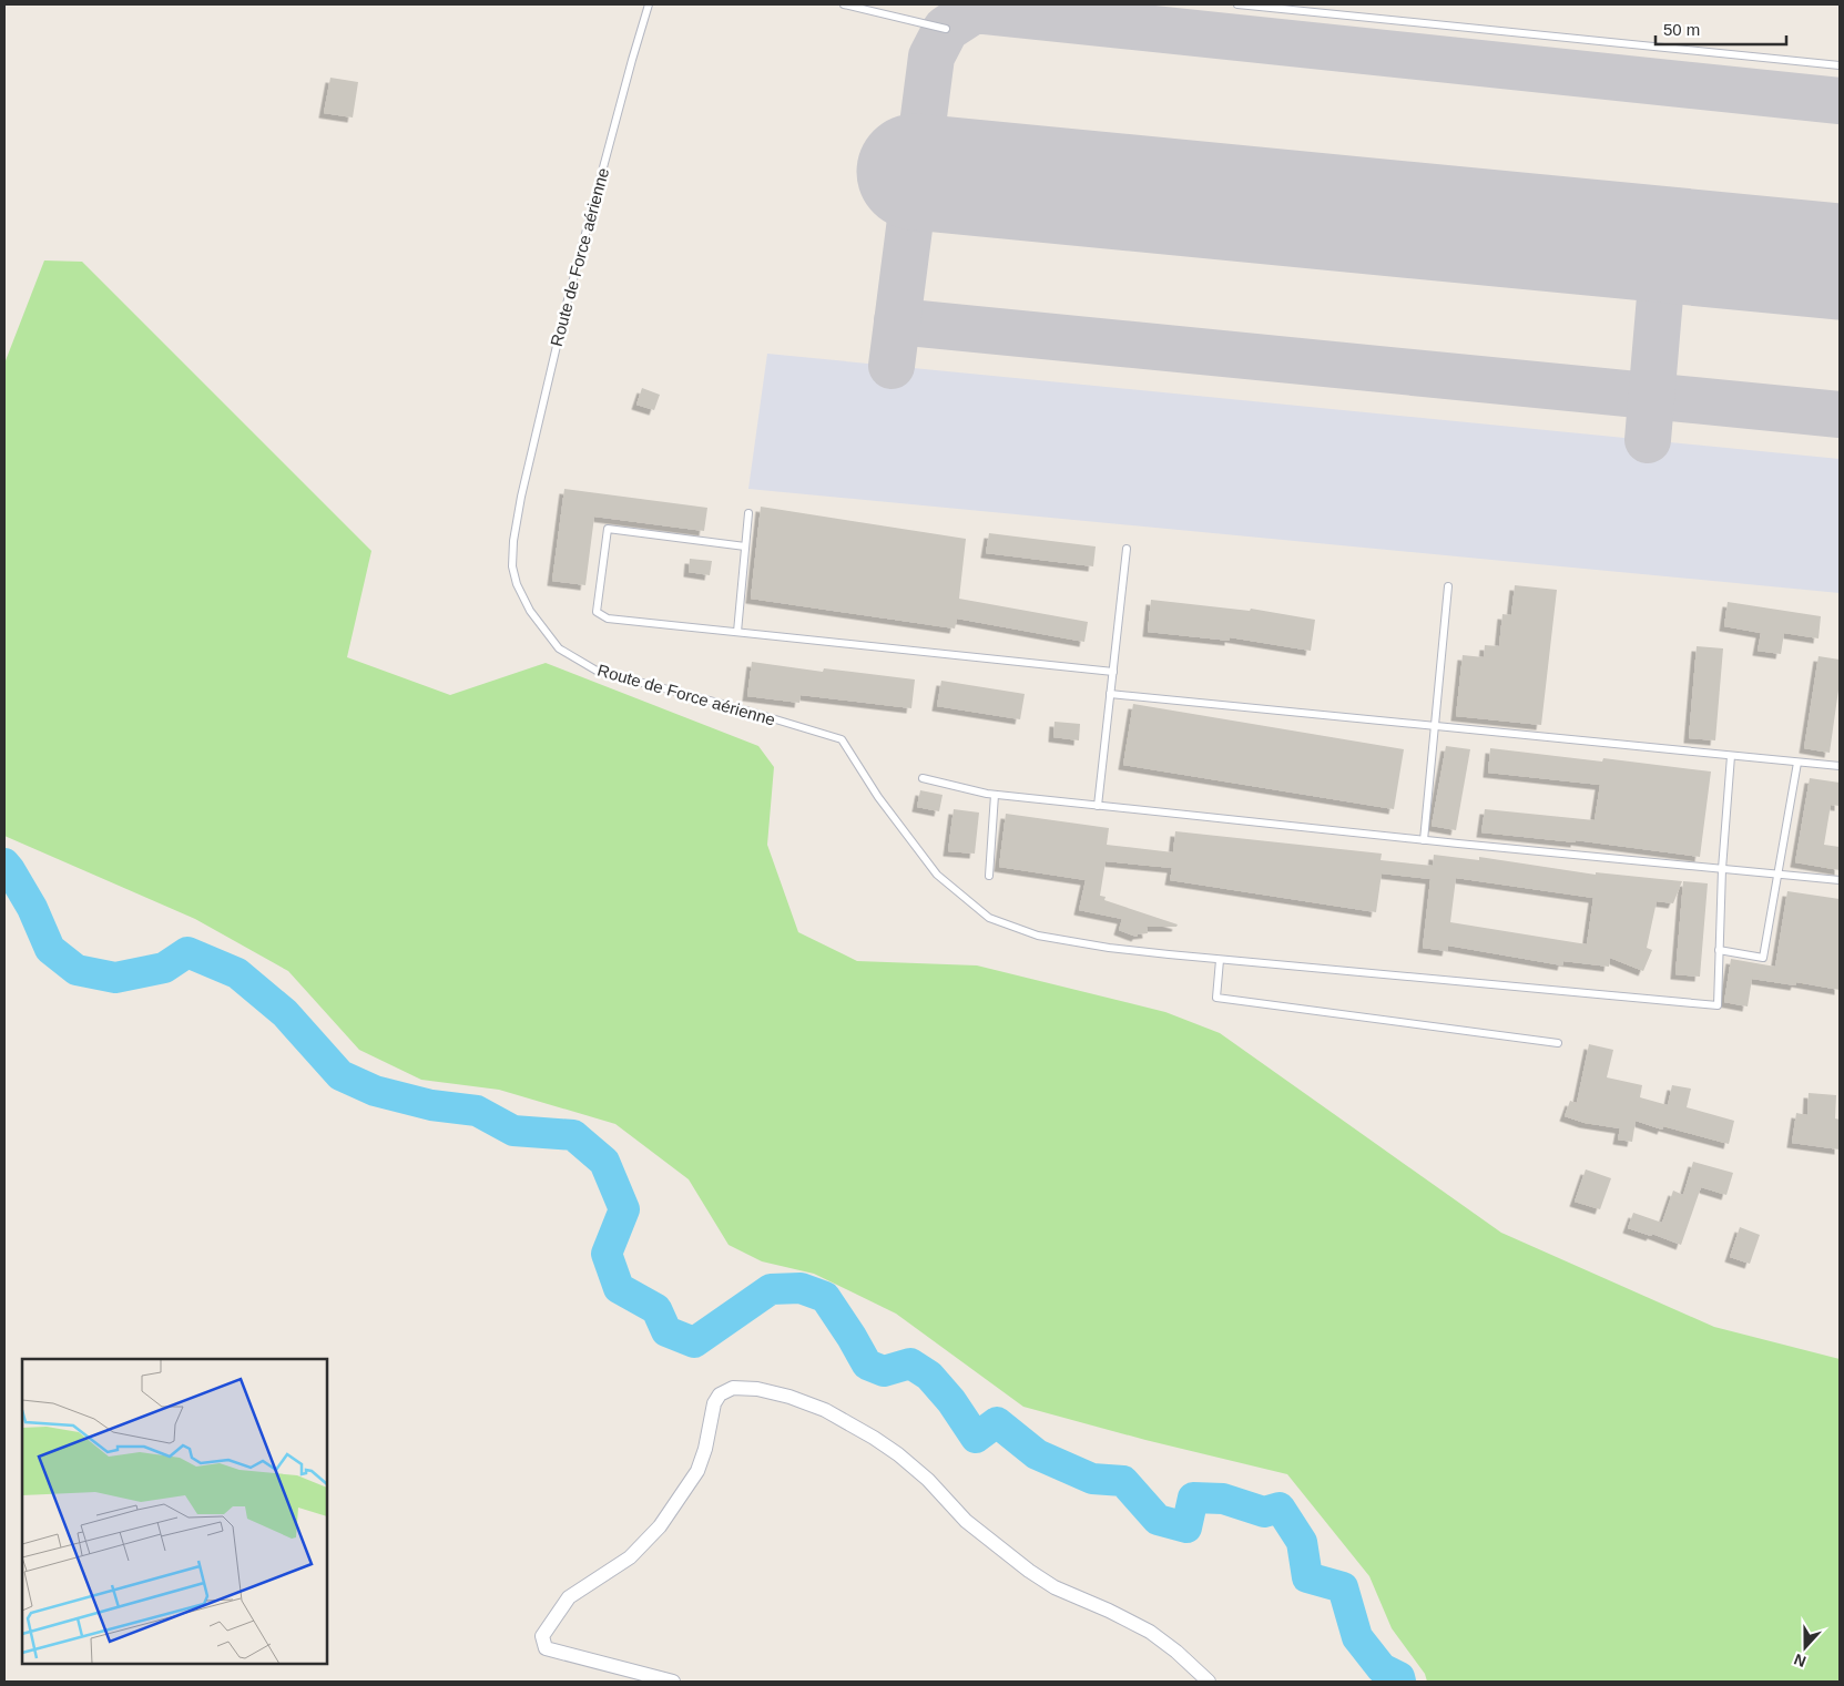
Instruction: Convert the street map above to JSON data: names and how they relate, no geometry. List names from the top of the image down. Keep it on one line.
{"streets":{"lane":["Route de Force aérienne"]},"scale_bar":"50 m","north":"bottom"}
